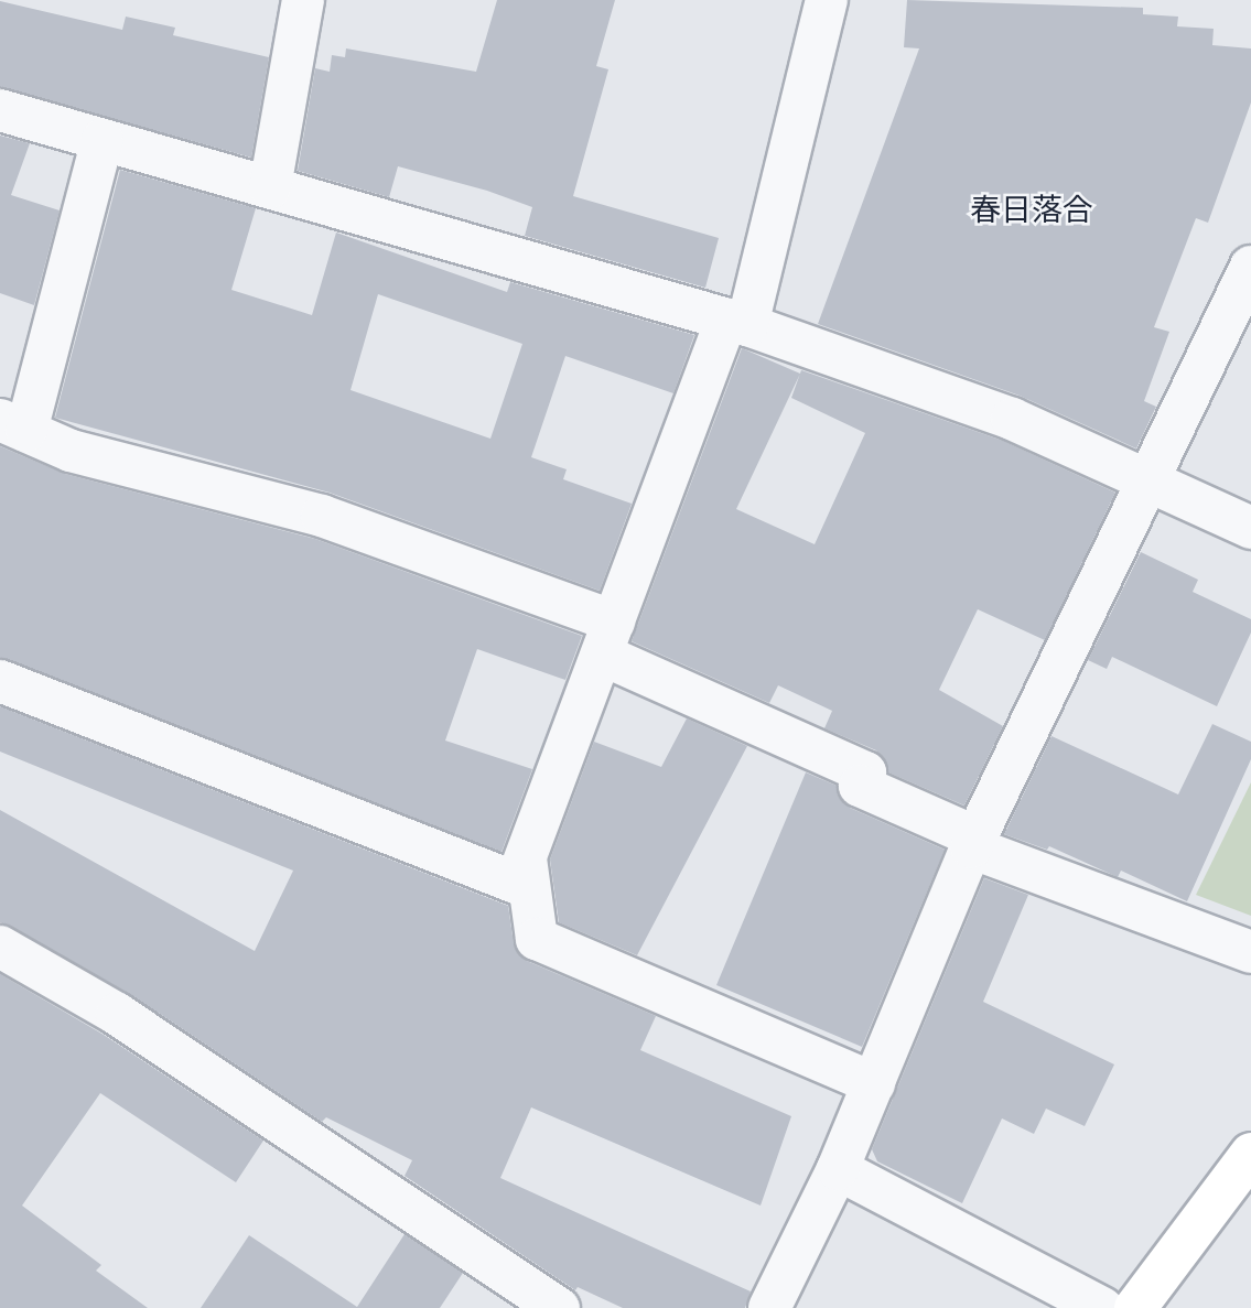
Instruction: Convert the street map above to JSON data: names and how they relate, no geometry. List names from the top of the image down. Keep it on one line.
{"districts":["春日落合"]}
